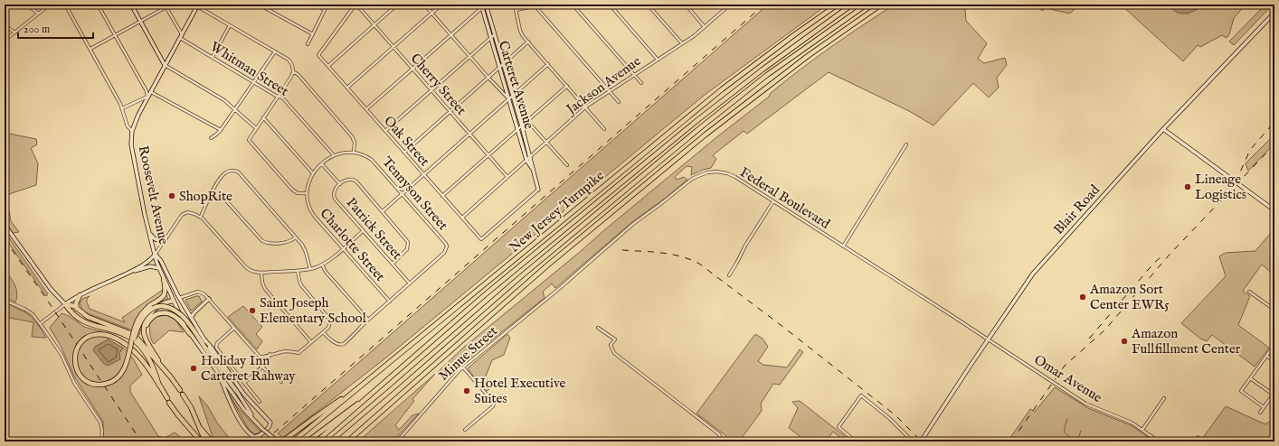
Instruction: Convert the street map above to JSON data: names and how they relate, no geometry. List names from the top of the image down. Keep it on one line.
{"streets":{"highway":["New Jersey Turnpike"],"street":["Whitman Street","Cherry Street","Carteret Avenue","Jackson Avenue","Oak Street","Tennyson Street","Roosevelt Avenue","Federal Boulevard","Blair Road","Patrick Street","Charlotte Street","Minue Street","Omar Avenue"]},"crossings":[["Whitman Street","Roosevelt Avenue"],["Cherry Street","Jackson Avenue"],["Cherry Street","Oak Street"],["Carteret Avenue","Jackson Avenue"],["Carteret Avenue","Oak Street"],["Jackson Avenue","Oak Street"],["Tennyson Street","Patrick Street"],["Federal Boulevard","Blair Road"],["Federal Boulevard","Minue Street"],["Federal Boulevard","Omar Avenue"],["Blair Road","Omar Avenue"]],"places":["Lineage Logistics","ShopRite","Amazon Sort Center EWR5","Saint Joseph Elementary School","Amazon Fullfillment Center","Holiday Inn Carteret Rahway","Hotel Executive Suites"],"scale_bar":"200 m"}
